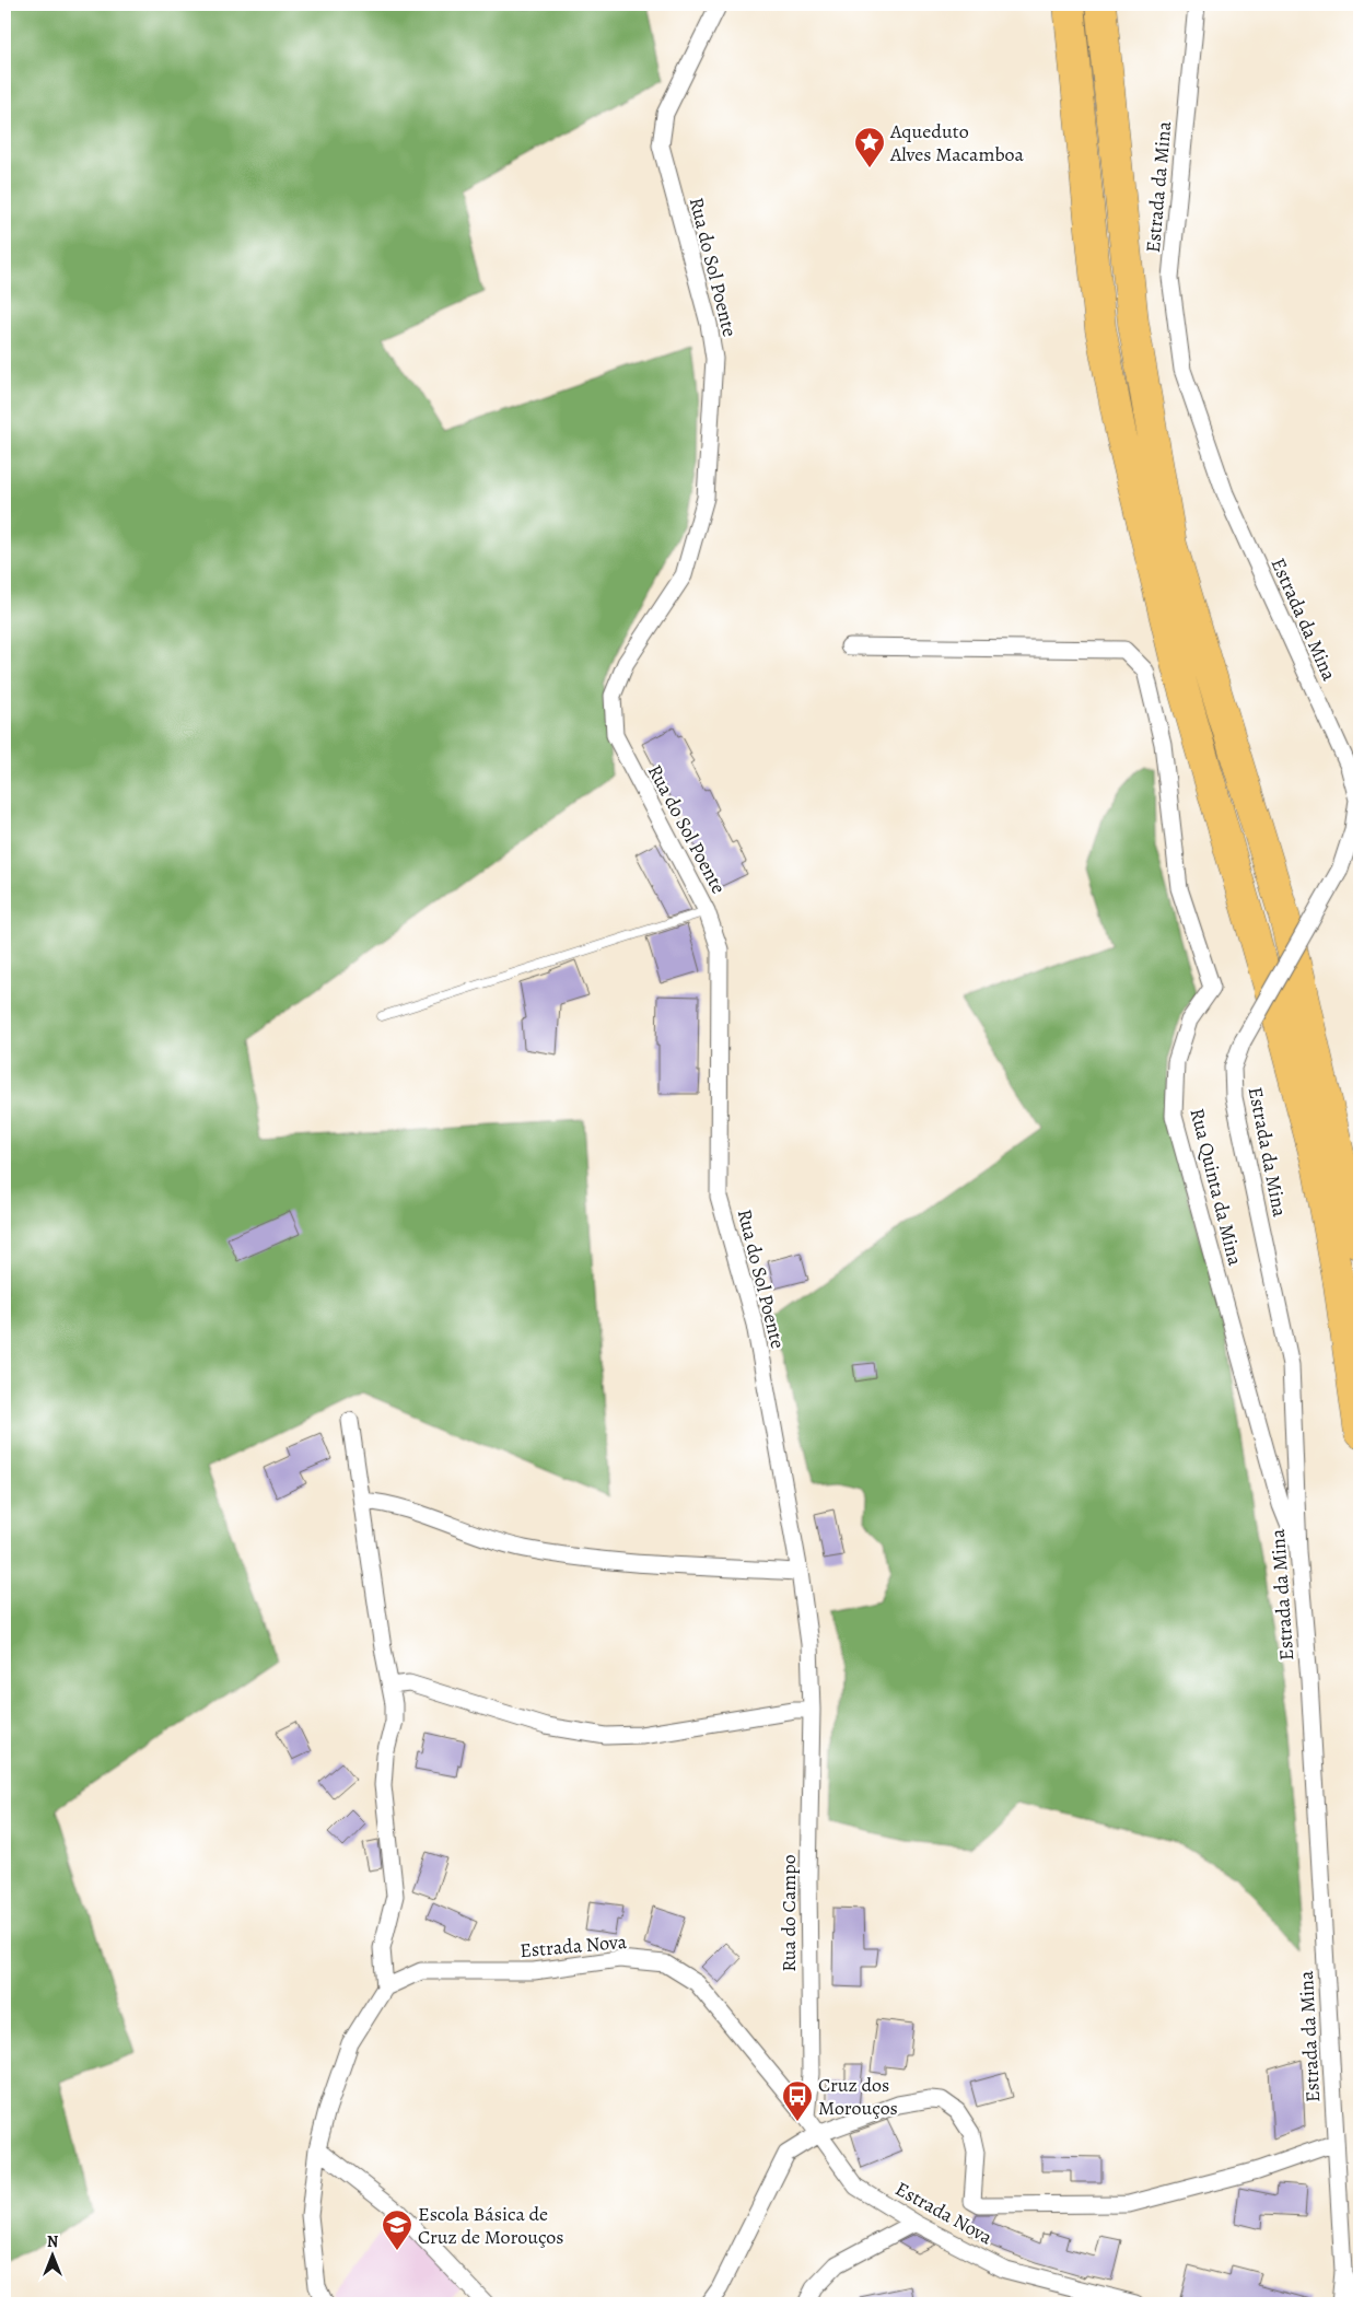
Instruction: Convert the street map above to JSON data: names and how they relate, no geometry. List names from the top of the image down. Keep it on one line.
{"streets":{"street":["Estrada da Mina","Rua do Sol Poente","Rua Quinta da Mina","Rua do Campo","Estrada Nova"]},"crossings":[["Estrada da Mina","Rua Quinta da Mina"],["Rua do Sol Poente","Rua do Campo"],["Rua do Campo","Estrada Nova"]],"places":{"place":["Aqueduto Alves Macamboa"],"bus stop":["Cruz dos Morouços"],"school or university":["Escola Básica de Cruz de Morouços"]},"north":"top"}
